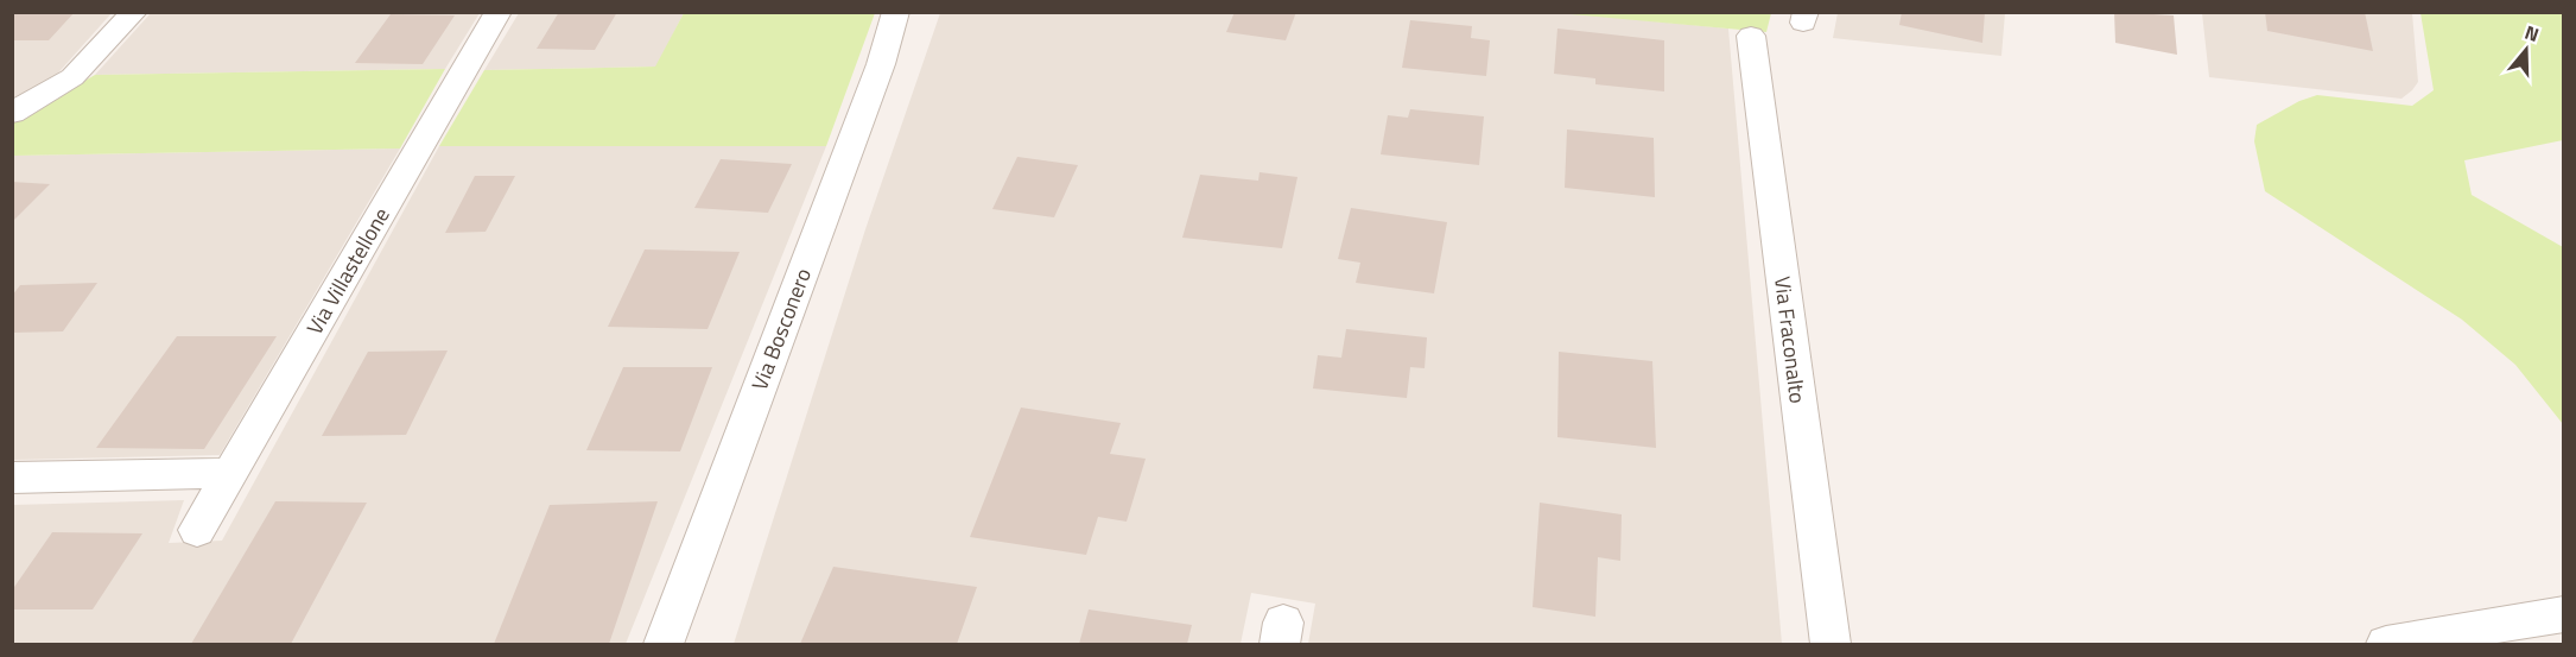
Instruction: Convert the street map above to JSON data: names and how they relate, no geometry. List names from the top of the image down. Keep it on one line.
{"streets":{"street":["Via Villastellone","Via Bosconero","Via Fraconalto"]},"north":"top"}
